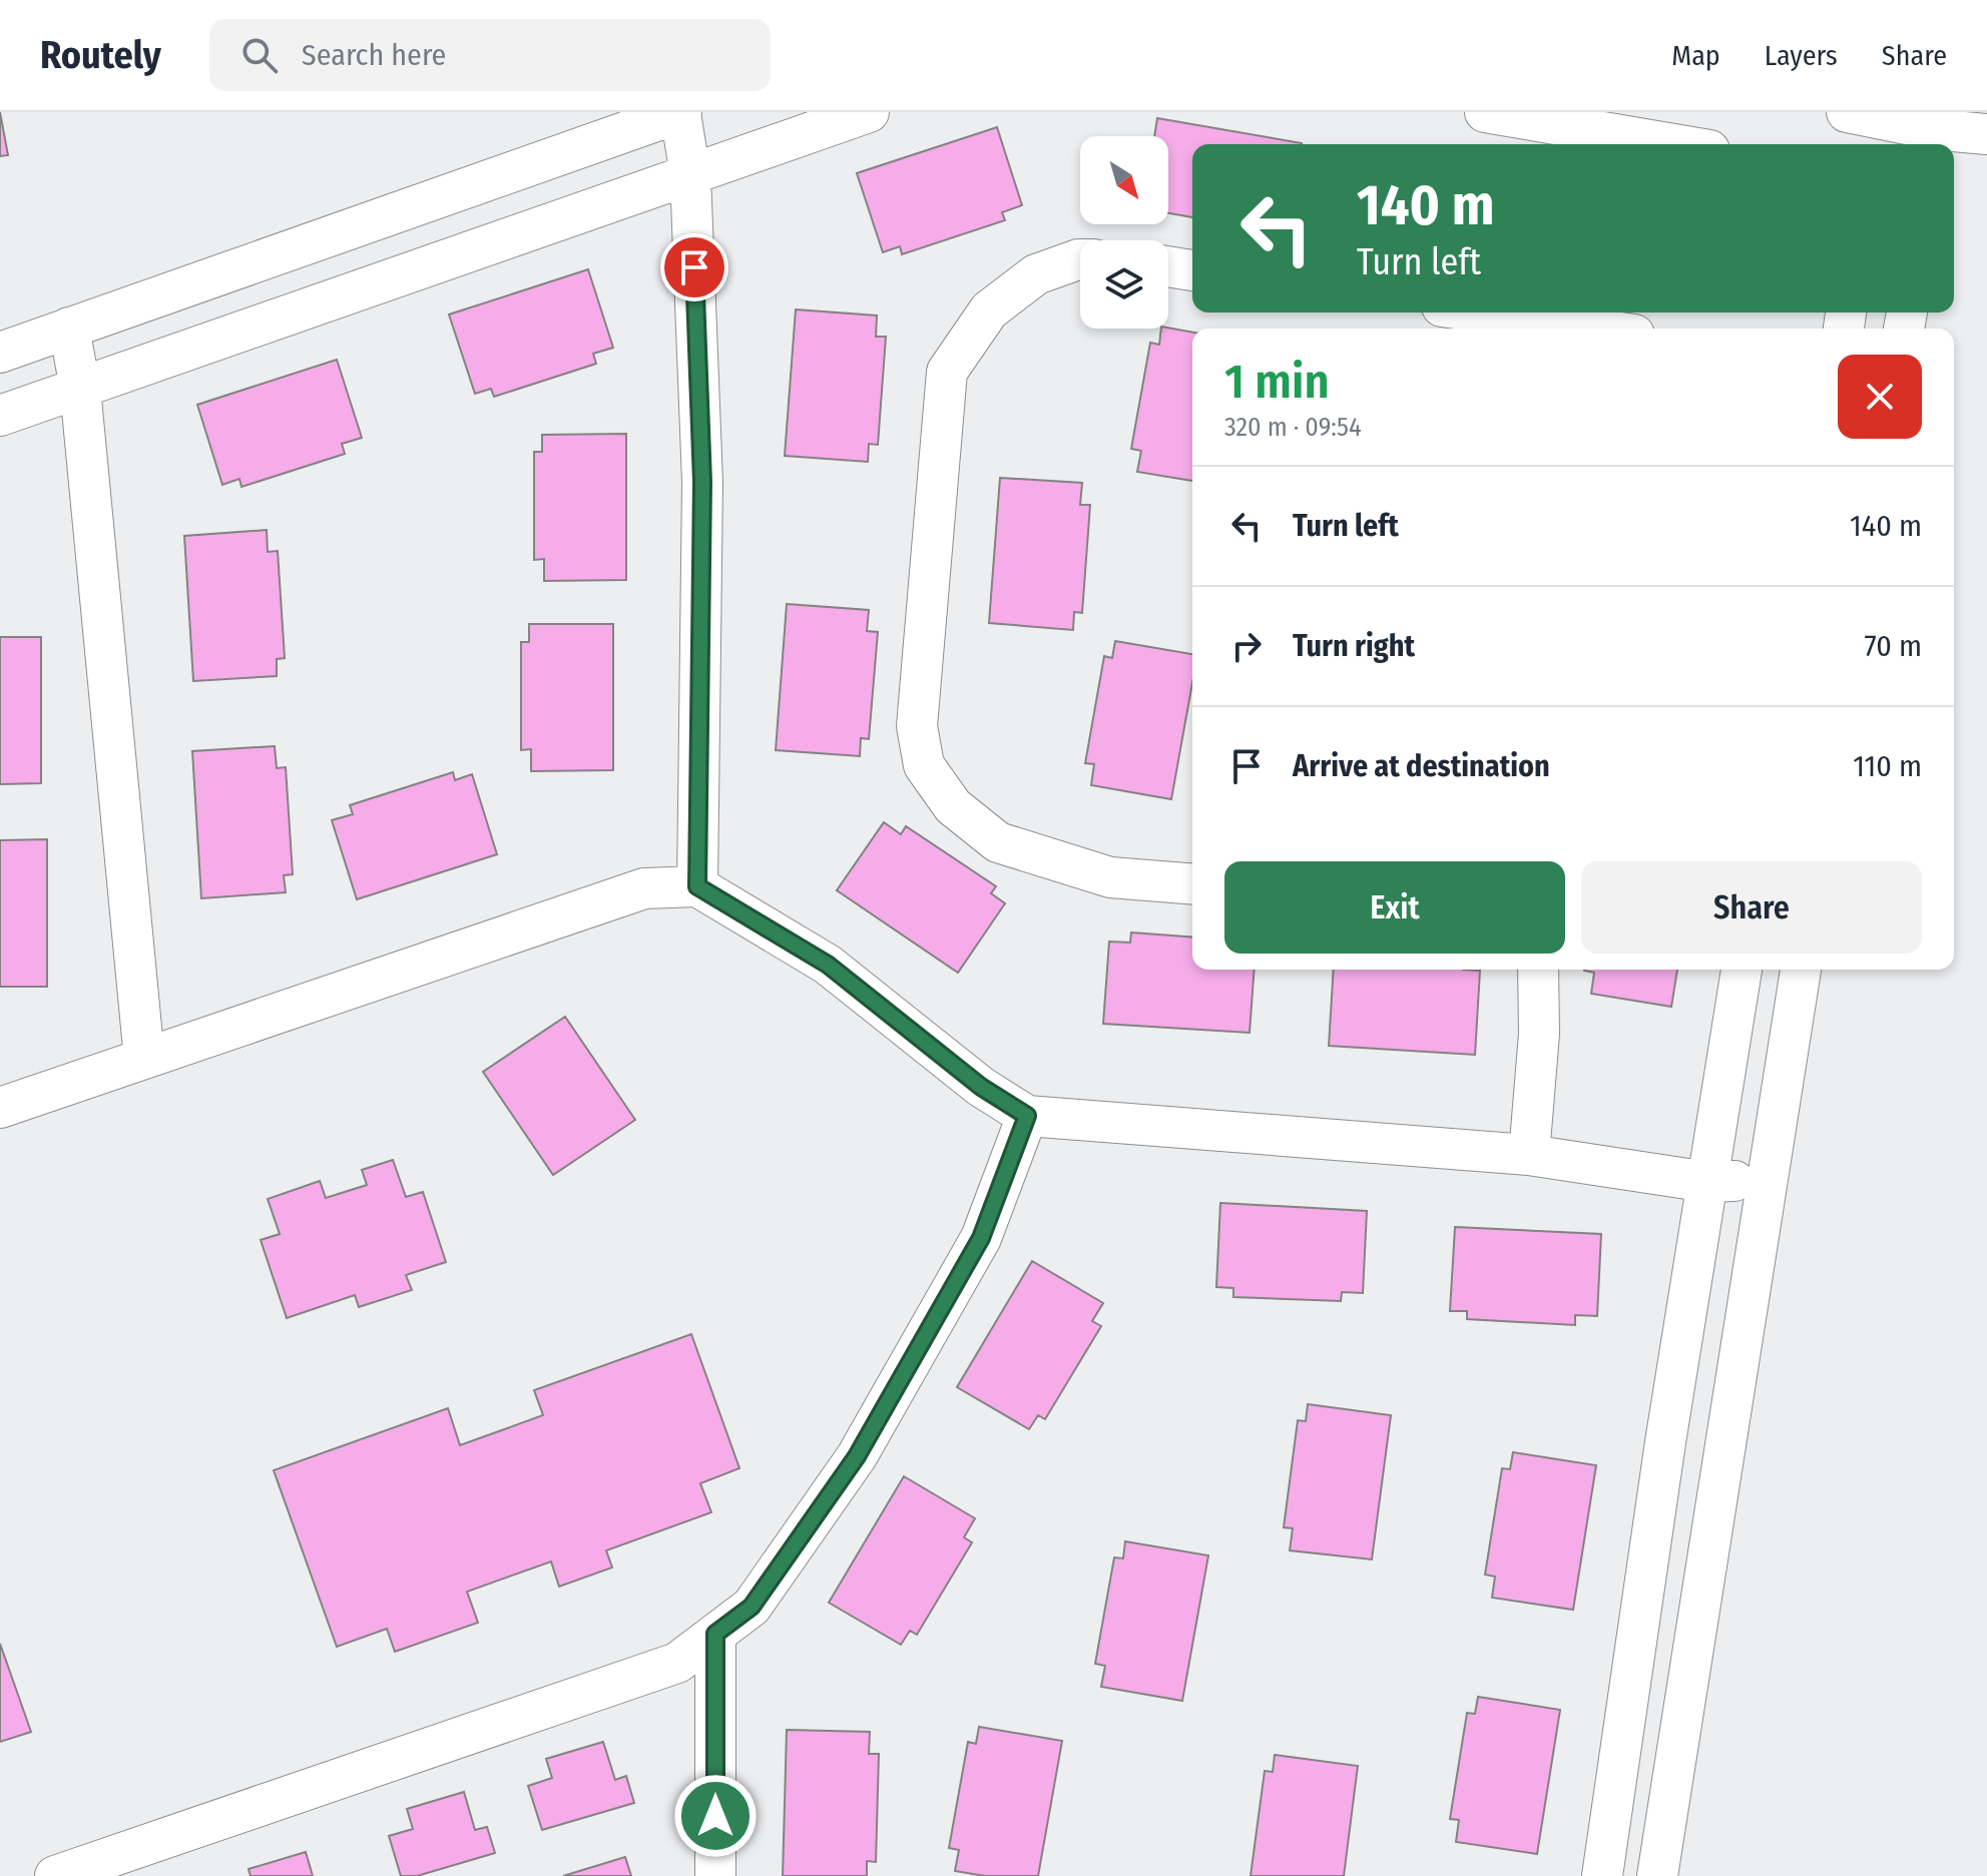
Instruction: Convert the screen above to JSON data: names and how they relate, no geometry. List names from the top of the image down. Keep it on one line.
{"north":"bottom right","page":{"header":"Routely","search":"Search here","nav":["Map","Layers","Share"],"turn":["140 m","Turn left"],"heading":["1 min","320 m · 09:54"],"list":[{"name":"Turn left","value":"140 m"},{"name":"Turn right","value":"70 m"},{"name":"Arrive at destination","value":"110 m"}],"buttons":["Exit","Share"]}}
